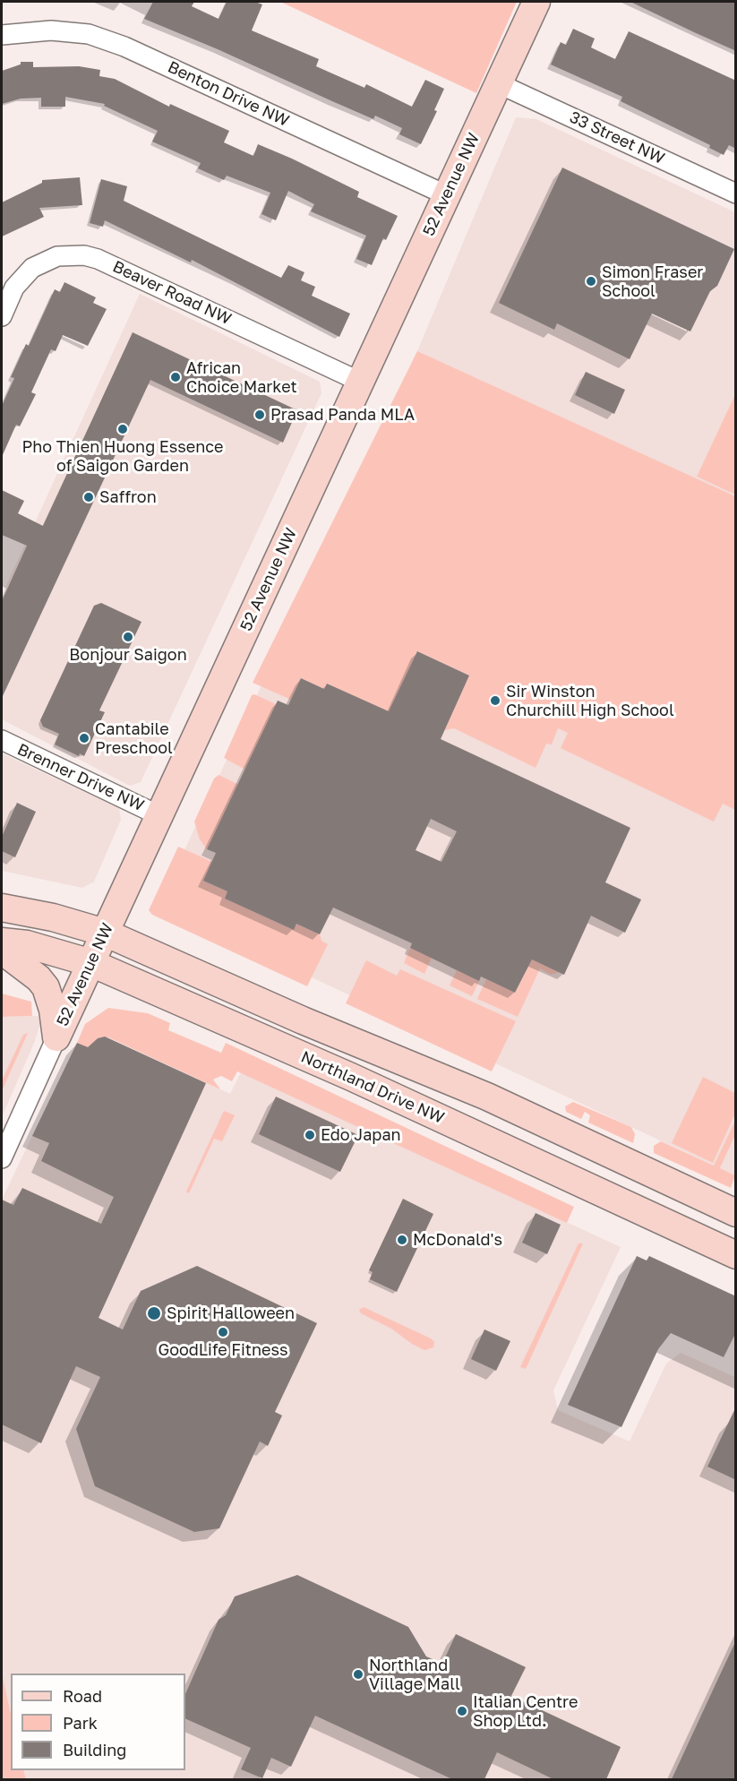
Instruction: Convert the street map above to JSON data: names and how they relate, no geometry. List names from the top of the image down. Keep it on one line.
{"streets":{"street":["Benton Drive NW","33 Street NW","52 Avenue NW","Beaver Road NW","Brenner Drive NW","Northland Drive NW"]},"crossings":[["Benton Drive NW","52 Avenue NW"],["33 Street NW","52 Avenue NW"],["52 Avenue NW","Beaver Road NW"],["52 Avenue NW","Brenner Drive NW"],["52 Avenue NW","Northland Drive NW"]],"places":["Simon Fraser School","African Choice Market","Prasad Panda MLA","Pho Thien Huong Essence of Saigon Garden","Saffron","Bonjour Saigon","Sir Winston Churchill High School","Cantabile Preschool","Edo Japan","McDonald's","Spirit Halloween","GoodLife Fitness","Northland Village Mall","Italian Centre Shop Ltd."],"legend":["Road","Park","Building"]}
